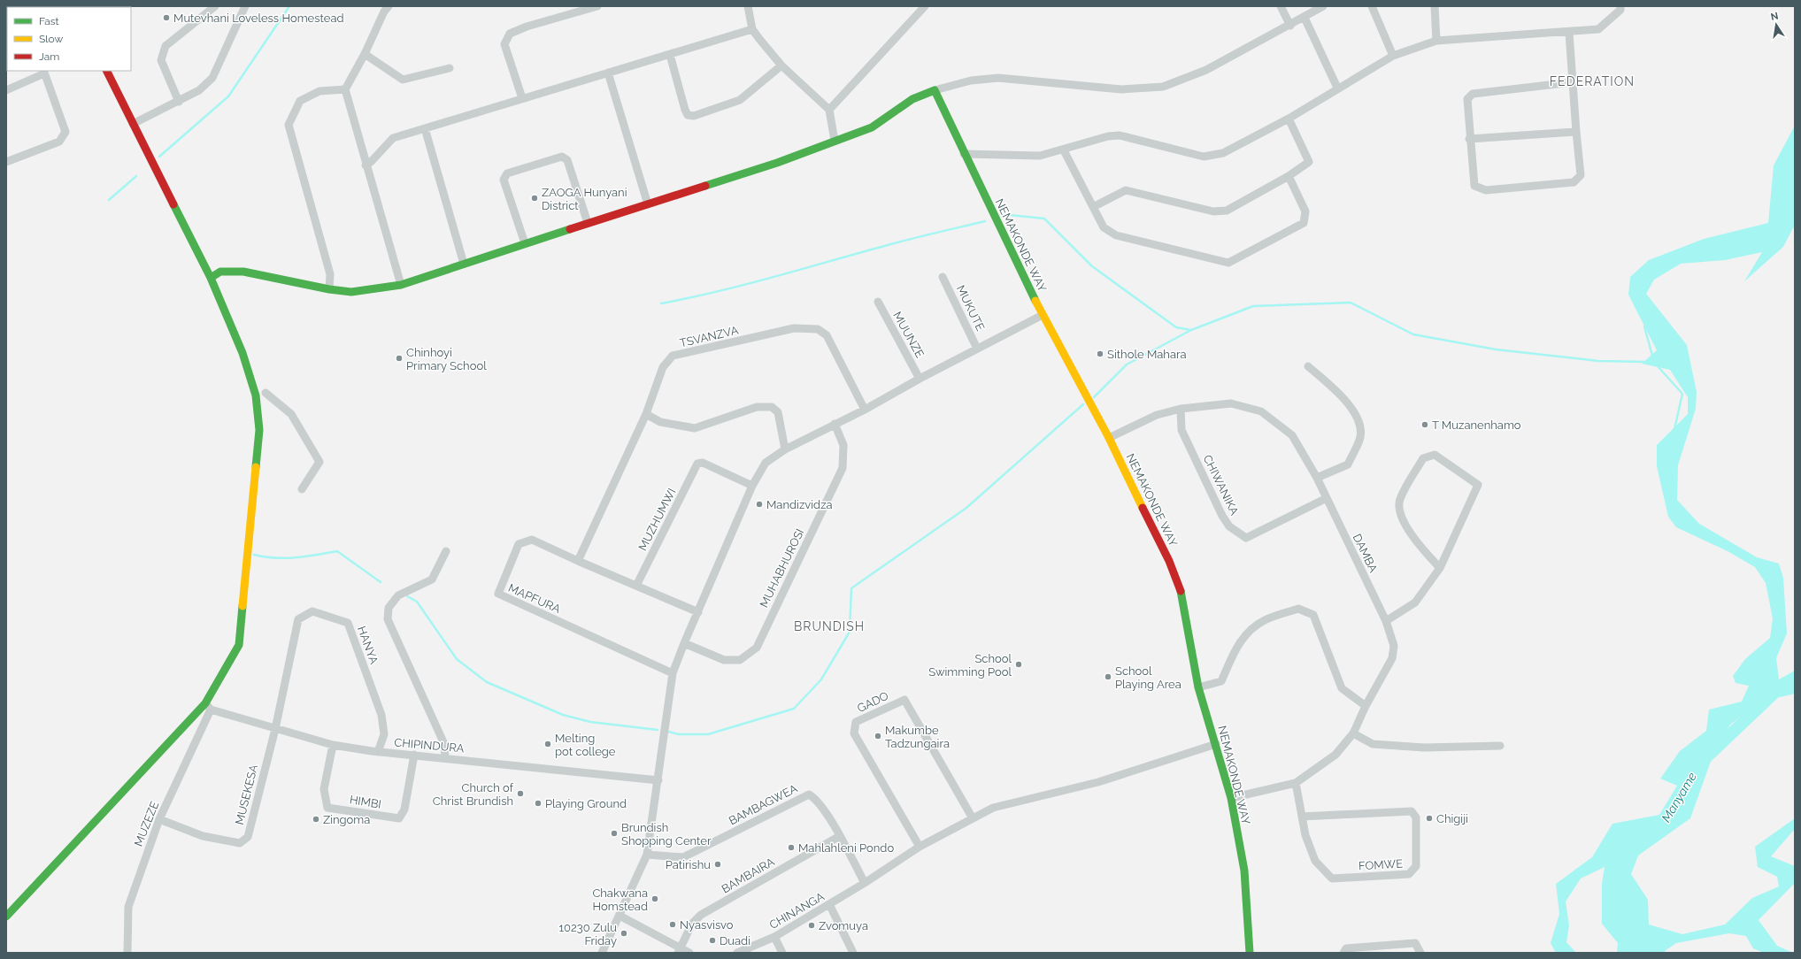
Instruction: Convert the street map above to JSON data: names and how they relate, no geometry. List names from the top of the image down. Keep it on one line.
{"streets":{"street":["NEMAKONDE WAY","MUKUTE","MUUNZE","TSVANZVA","CHIWANIKA","MUZHUMWI","DAMBA","MUHABHUROSI","MAPFURA","HANYA","GADO","CHIPINDURA","MUSEKESA","HIMBI","BAMBAGWEA","MUZEZE","FOMWE","BAMBAIRA","CHINANGA"]},"crossings":[["NEMAKONDE WAY","DAMBA"],["NEMAKONDE WAY","CHINANGA"],["TSVANZVA","MAPFURA"],["CHIWANIKA","DAMBA"],["MUZHUMWI","MAPFURA"],["DAMBA","FOMWE"],["HANYA","CHIPINDURA"],["HANYA","MUSEKESA"],["GADO","CHINANGA"],["CHIPINDURA","MUSEKESA"],["CHIPINDURA","HIMBI"],["CHIPINDURA","MUZEZE"],["MUSEKESA","MUZEZE"],["BAMBAGWEA","BAMBAIRA"],["BAMBAGWEA","CHINANGA"]],"districts":["FEDERATION","BRUNDISH"],"water":["Manyame"],"places":["Mutevhani Loveless Homestead","ZAOGA Hunyani District","Sithole Mahara","Chinhoyi Primary School","T Muzanenhamo","Mandizvidza","School Swimming Pool","School Playing Area","Makumbe Tadzungaira","Melting pot college","Church of Christ Brundish","Playing Ground","Chigiji","Zingoma","Brundish Shopping Center","Mahlahleni Pondo","Patirishu","Chakwana Homstead","Nyasvisvo","Zvomuya","10230 Zulu Friday","Duadi"],"legend":["Fast","Slow","Jam"],"north":"top"}
